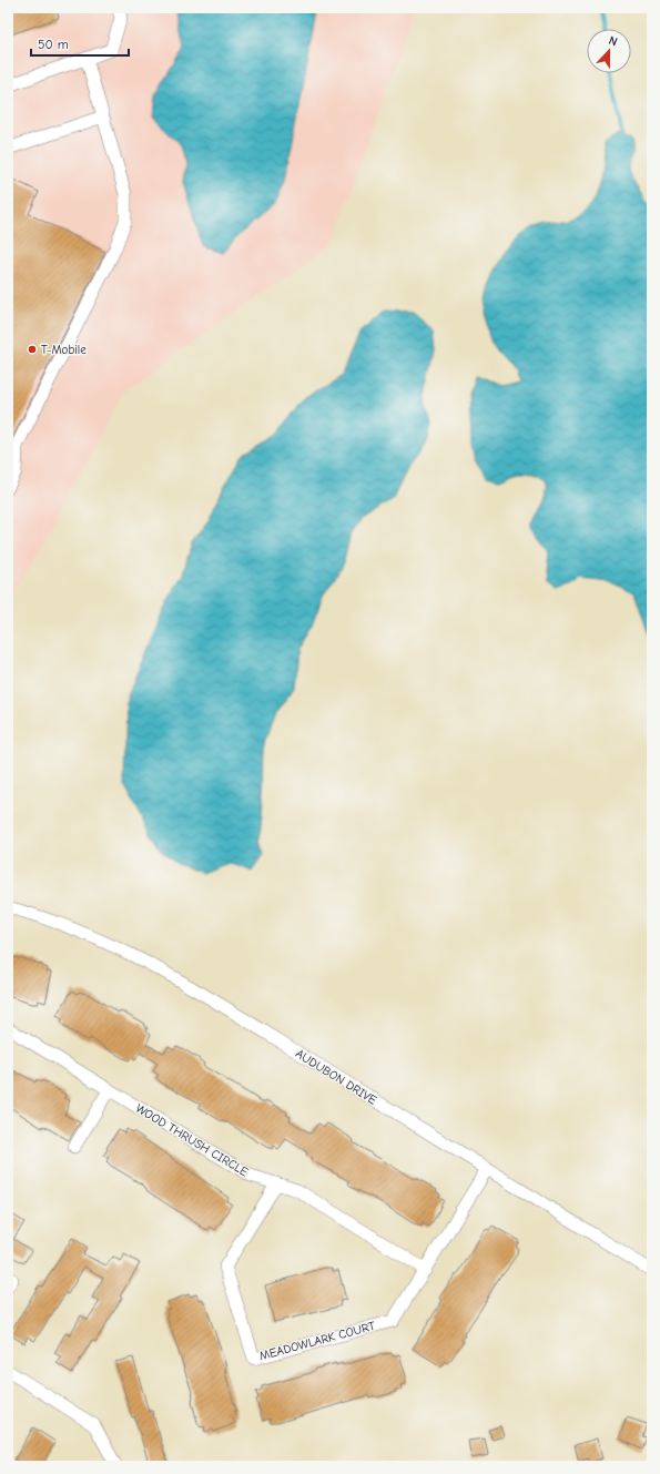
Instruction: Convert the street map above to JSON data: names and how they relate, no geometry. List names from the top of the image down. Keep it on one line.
{"streets":{"street":["AUDUBON DRIVE","WOOD THRUSH CIRCLE","MEADOWLARK COURT"]},"crossings":[["AUDUBON DRIVE","MEADOWLARK COURT"],["WOOD THRUSH CIRCLE","MEADOWLARK COURT"]],"places":["T-Mobile"],"scale_bar":"50 m","north":"top"}
